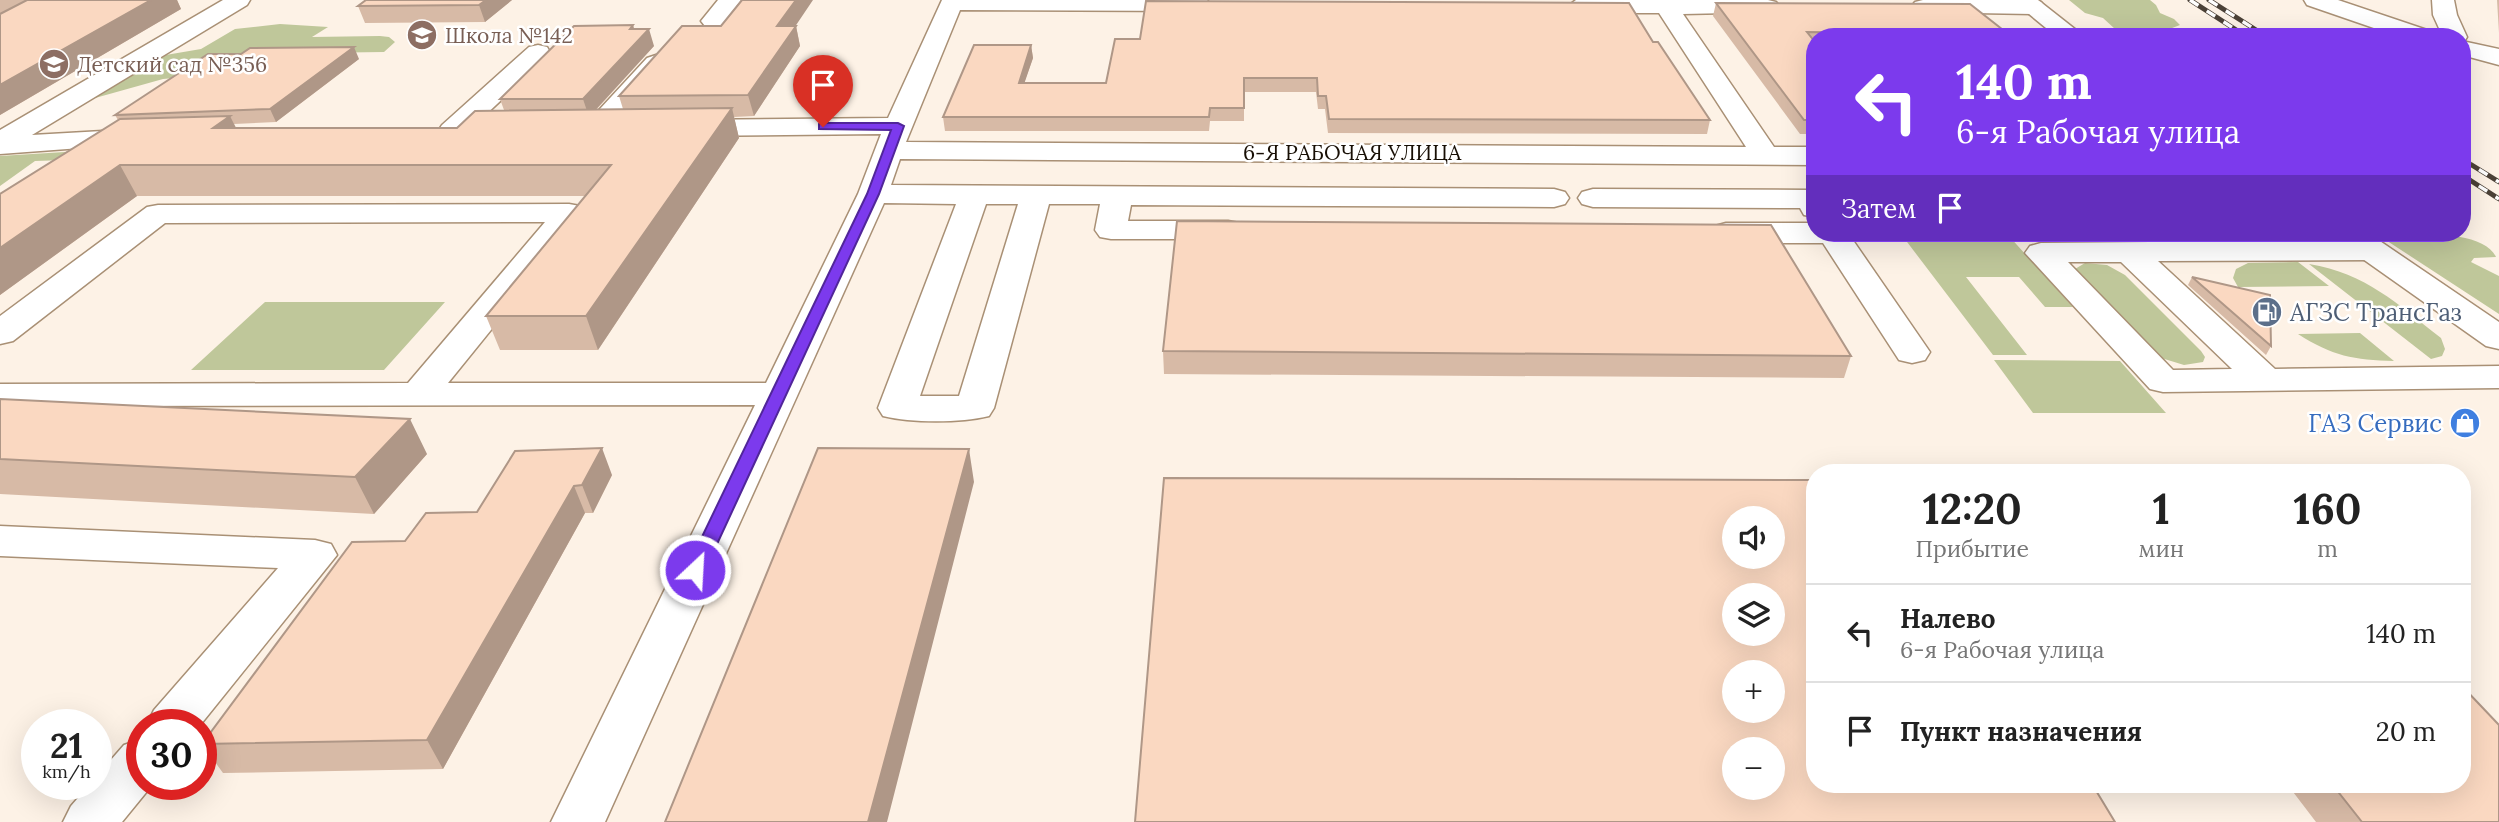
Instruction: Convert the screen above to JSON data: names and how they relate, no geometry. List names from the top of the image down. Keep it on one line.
{"streets":{"street":["6-Я РАБОЧАЯ УЛИЦА"]},"places":{"school or university":["Школа №142","Детский сад №356"],"fuel station":["АГЗС ТрансГаз"],"shop":["ГАЗ Сервис"]},"page":{"turn":["140 m","6-я Рабочая улица"],"then":"Затем","eta":["12:20","Прибытие","1","мин","160","m"],"map_buttons":["+","−"],"list":[{"name":"Налево","note":"6-я Рабочая улица","value":"140 m"},{"name":"Пункт назначения","value":"20 m"}],"speed":"21 km/h","limit":"30"}}
